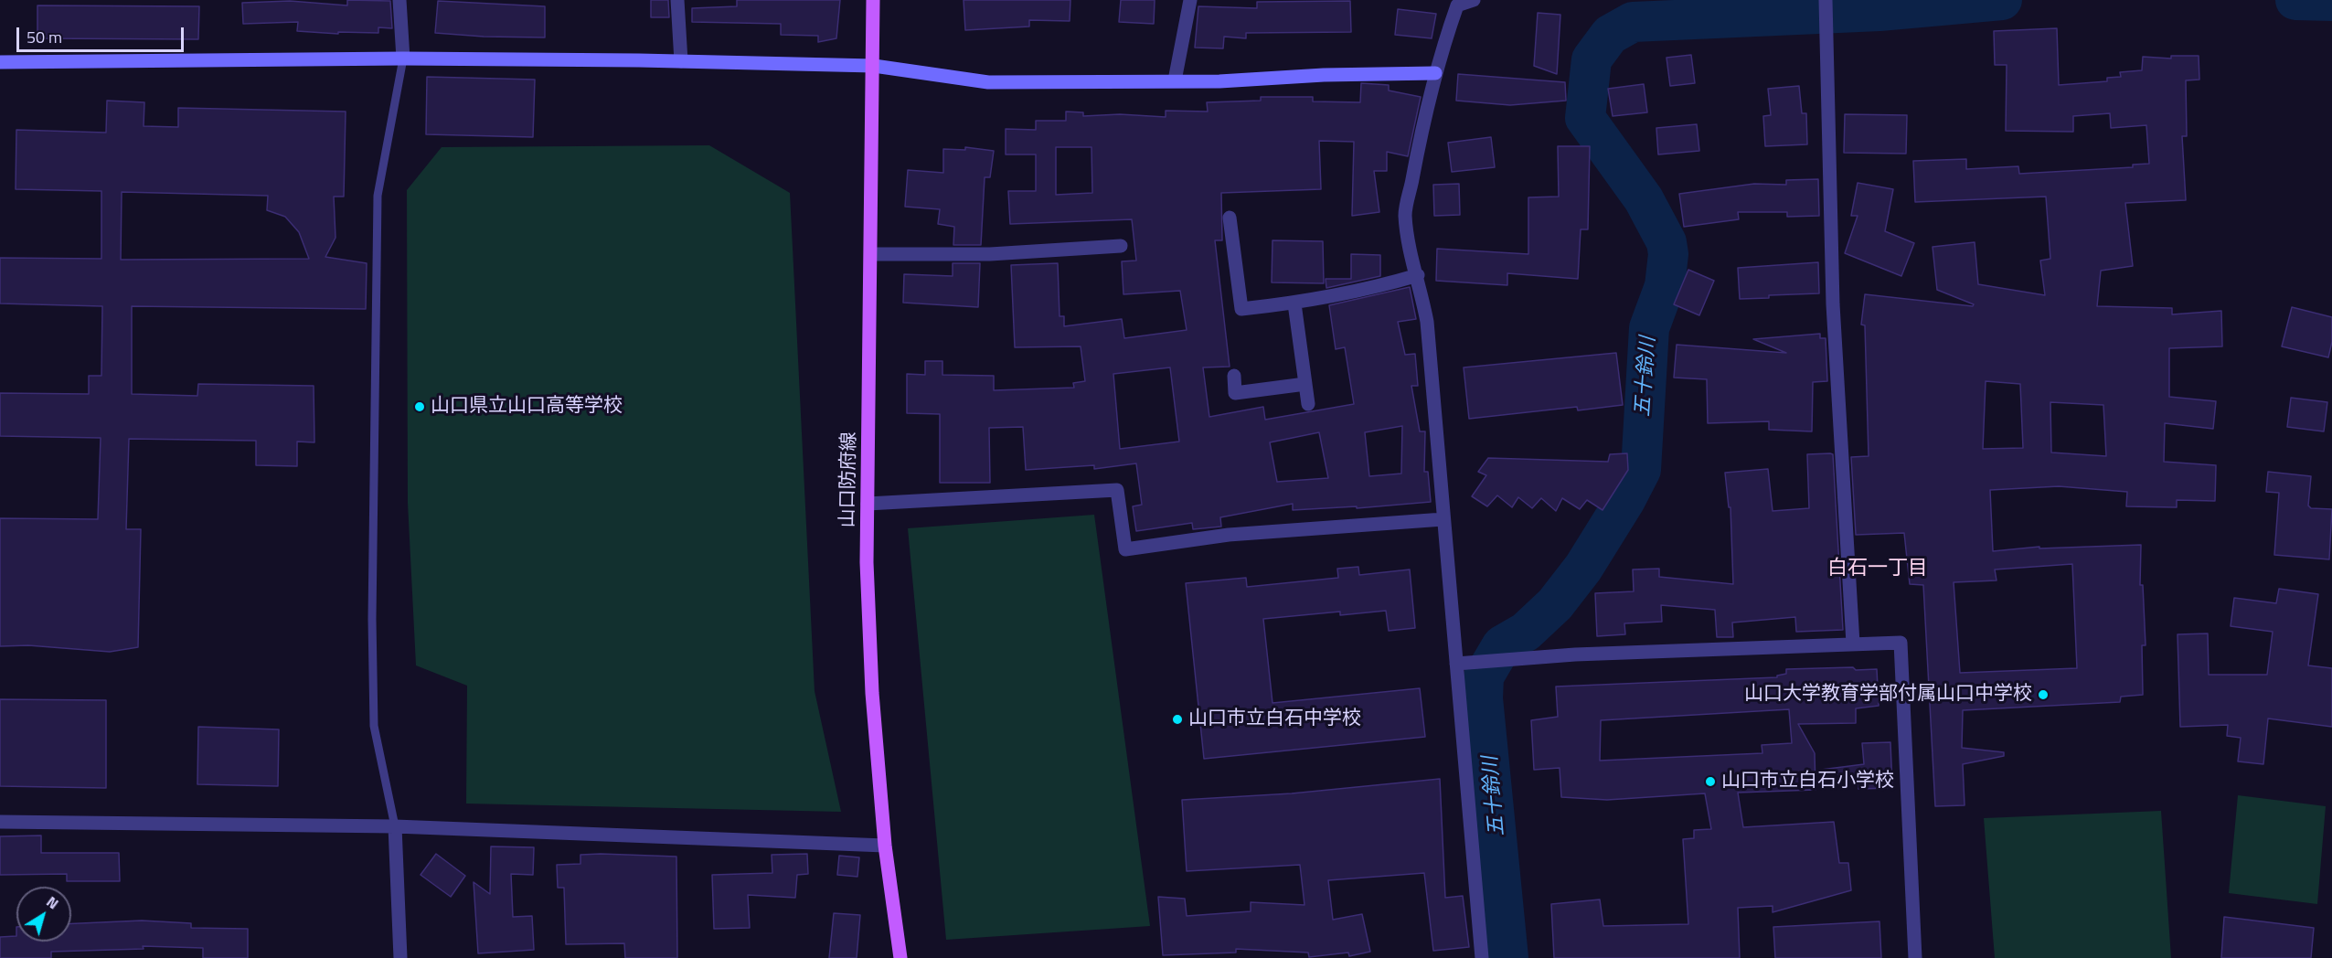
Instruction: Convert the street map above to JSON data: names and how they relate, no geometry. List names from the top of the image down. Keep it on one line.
{"streets":{"main road":["山口防府線"]},"districts":["白石一丁目"],"water":["五十鈴川"],"places":["山口県立山口高等学校","山口大学教育学部付属山口中学校","山口市立白石中学校","山口市立白石小学校"],"scale_bar":"50 m","north":"top right"}
